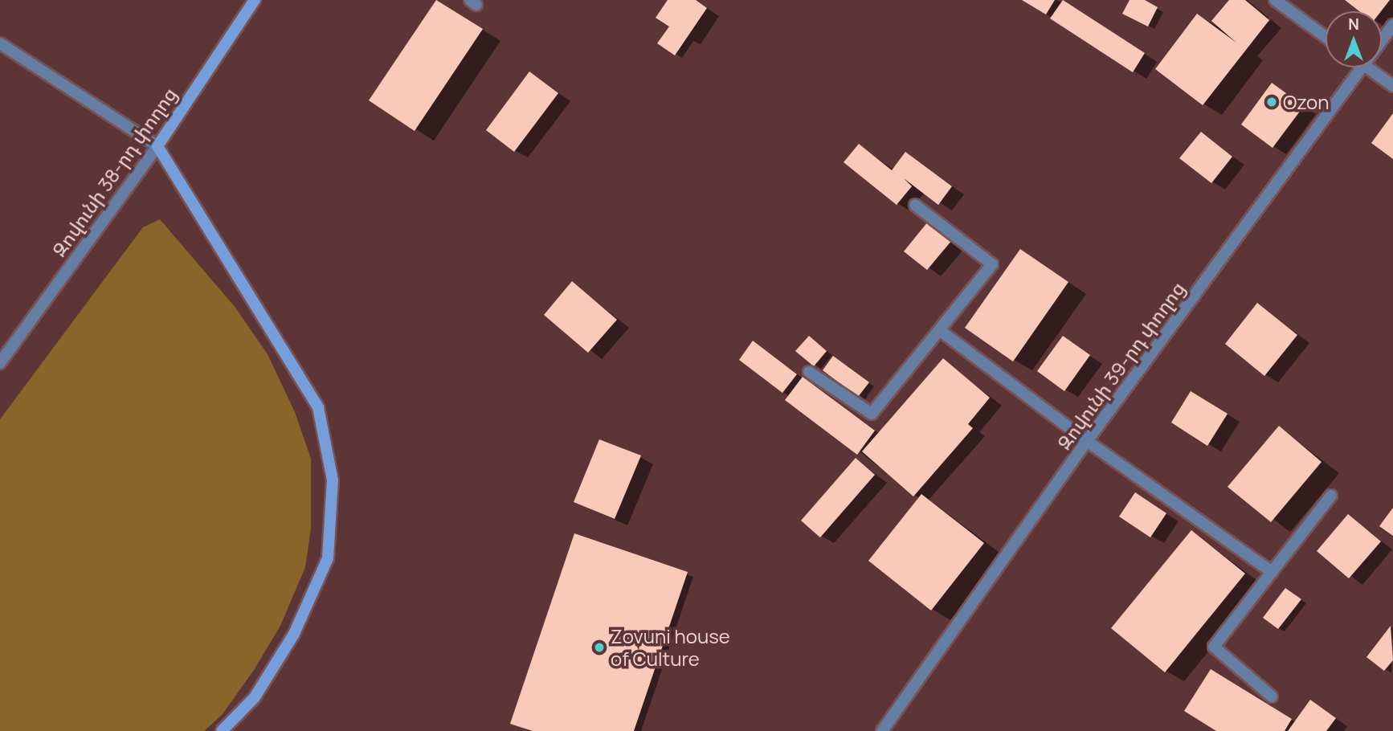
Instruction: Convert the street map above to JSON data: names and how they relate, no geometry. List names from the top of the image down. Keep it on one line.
{"streets":{"street":["Զովունի 38-րդ փողոց","Զովունի 39-րդ փողոց"]},"places":["Ozon","Zovuni house of Culture"],"north":"top"}
